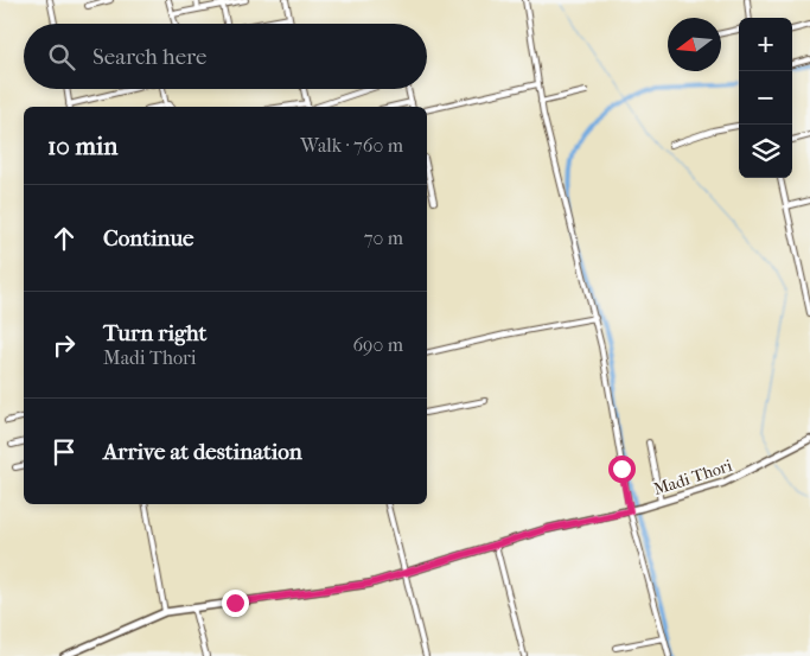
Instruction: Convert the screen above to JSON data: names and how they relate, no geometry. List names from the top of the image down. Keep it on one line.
{"streets":{"main road":["Madi Thori"]},"north":"left","page":{"map_buttons":["+","−"],"search":"Search here","heading":["10 min","Walk · 760 m"],"list":[["Continue","70 m"],["Turn right","Madi Thori","690 m"],"Arrive at destination"]}}
